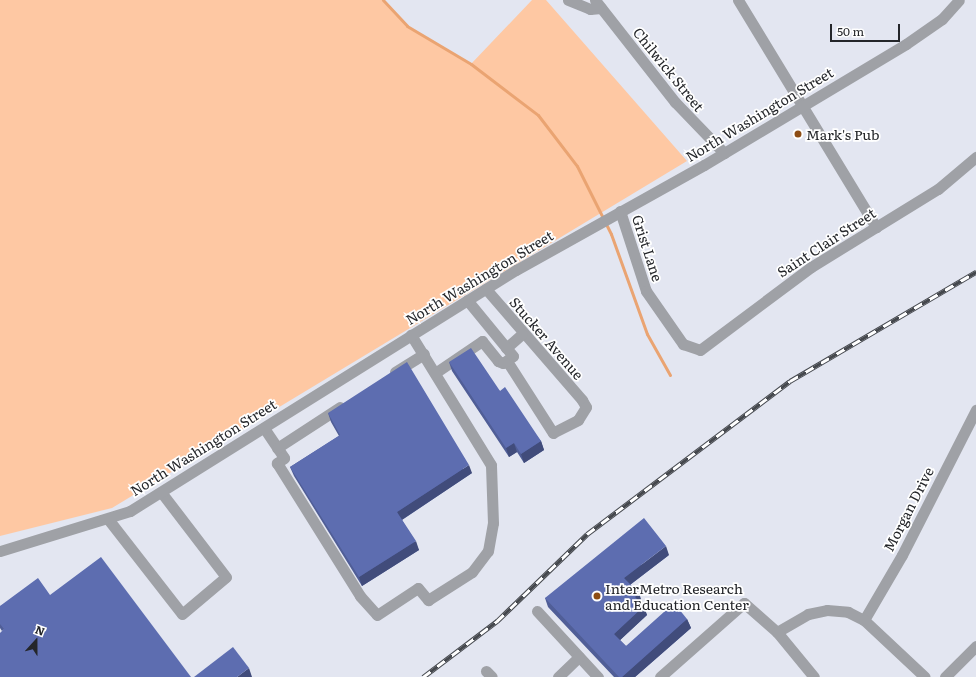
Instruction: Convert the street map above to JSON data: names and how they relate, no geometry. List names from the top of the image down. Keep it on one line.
{"streets":{"street":["Chilwick Street","North Washington Street","Saint Clair Street","Grist Lane","Stucker Avenue","Morgan Drive"]},"crossings":[["Chilwick Street","North Washington Street"],["North Washington Street","Grist Lane"],["North Washington Street","Stucker Avenue"],["Saint Clair Street","Grist Lane"]],"places":["Mark's Pub","InterMetro Research and Education Center"],"scale_bar":"50 m","north":"top"}
